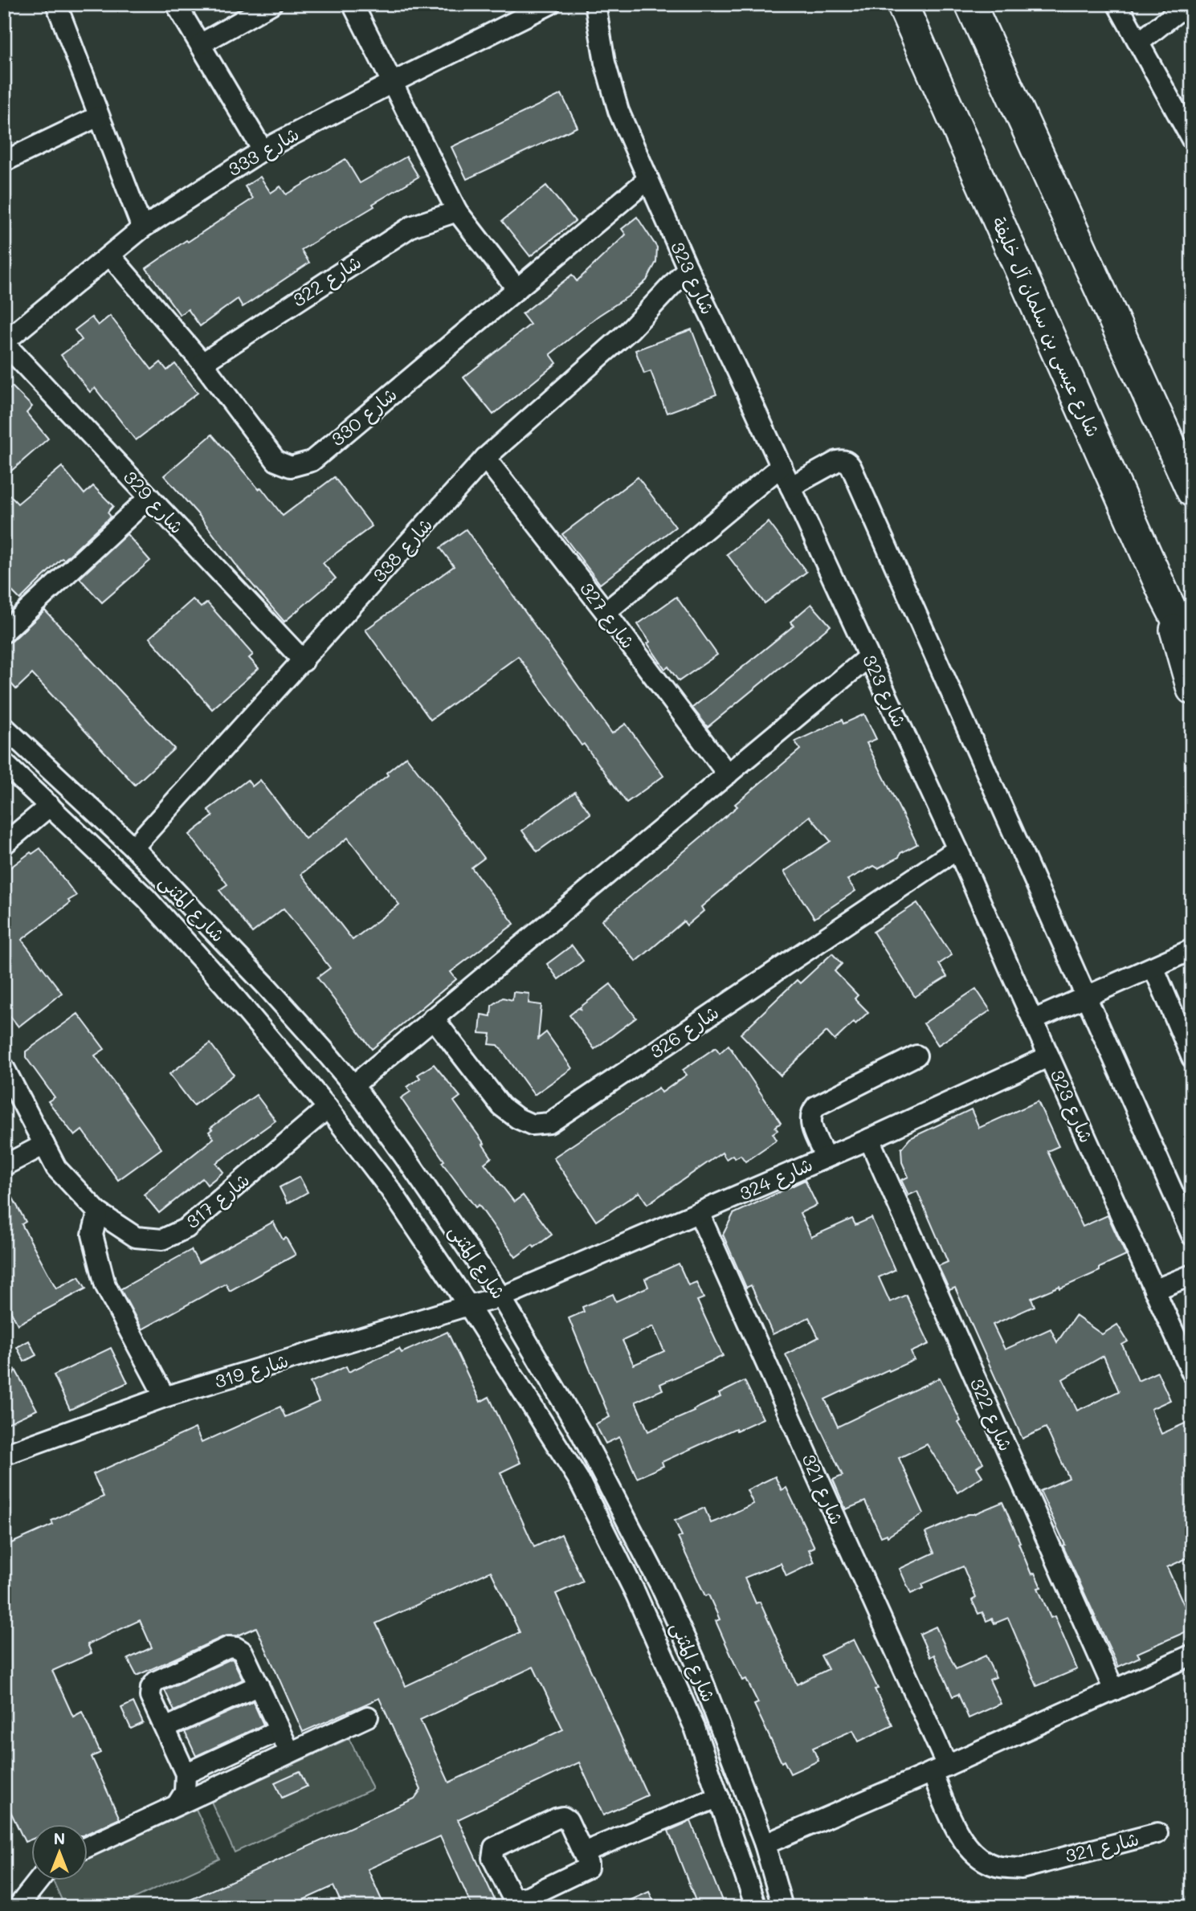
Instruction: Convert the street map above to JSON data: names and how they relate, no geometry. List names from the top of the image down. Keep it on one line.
{"streets":{"highway":["شارع عيسى بن سلمان آل خليفة"],"street":["شارع 333","شارع 323","شارع 322","شارع 330","شارع 329","شارع 338","شارع 327","شارع المثنى","شارع 326","شارع 324","شارع 317","شارع 319","شارع 321"]},"crossings":[["شارع 333","شارع 330"],["شارع 333","شارع 329"],["شارع 323","شارع 330"],["شارع 323","شارع 338"],["شارع 323","شارع 326"],["شارع 323","شارع 324"],["شارع 322","شارع 330"],["شارع 322","شارع 324"],["شارع 329","شارع 338"],["شارع 338","شارع 327"],["شارع 338","شارع المثنى"],["شارع المثنى","شارع 324"],["شارع المثنى","شارع 317"],["شارع المثنى","شارع 319"],["شارع 324","شارع 319"],["شارع 324","شارع 321"]],"north":"top"}
